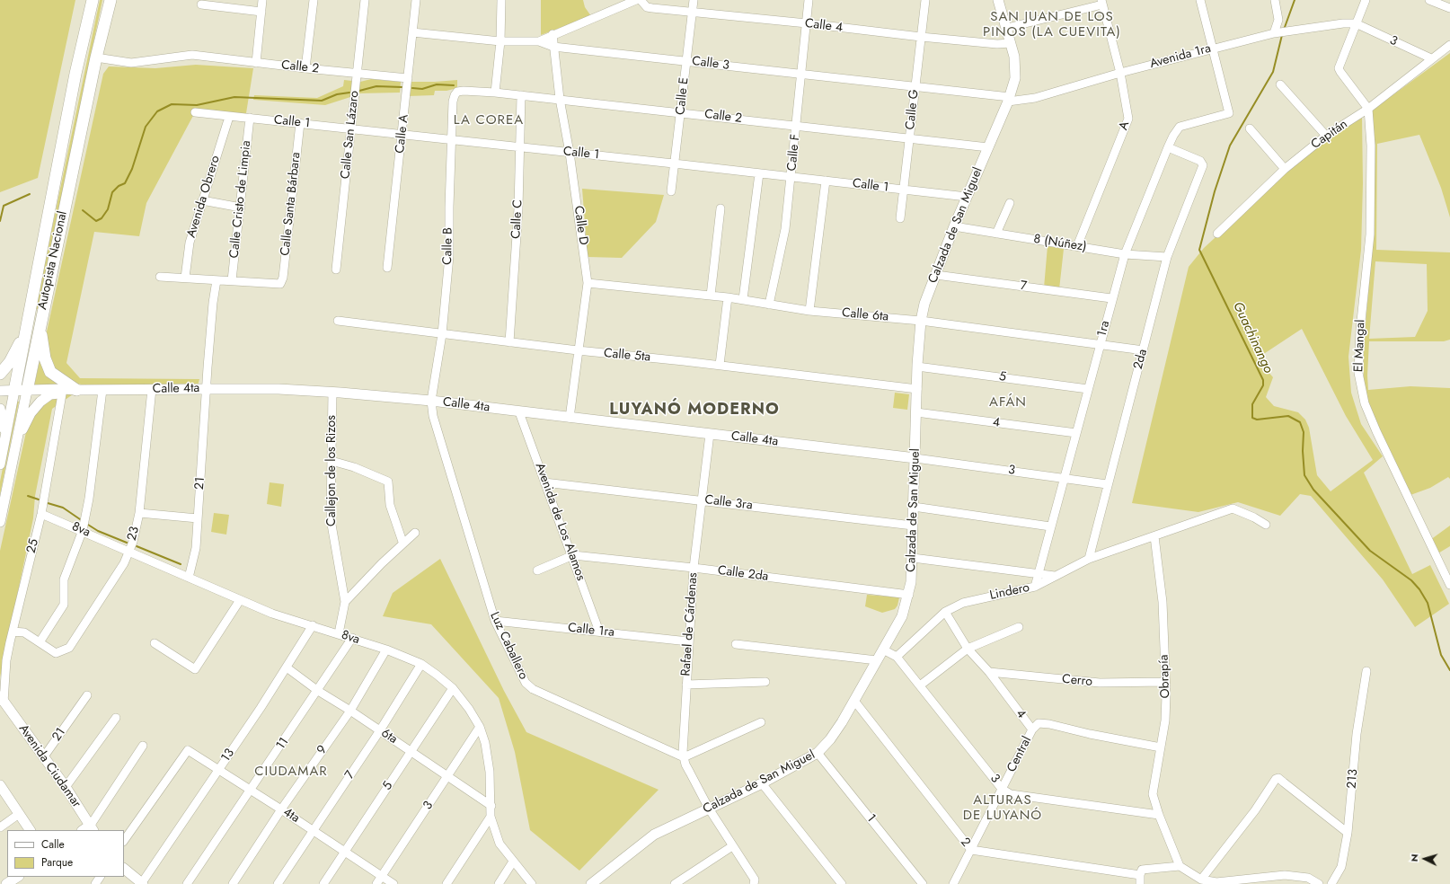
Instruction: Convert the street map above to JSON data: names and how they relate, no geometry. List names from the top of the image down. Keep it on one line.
{"streets":{"highway":["Autopista Nacional"],"main road":["Calzada de San Miguel","Calle 4ta","Avenida Ciudamar"],"street":["Calle 4","3","Avenida 1ra","Calle 3","Calle 2","Calle E","Calle G","Calle 1","A","Calle A","Calle San Lázaro","Capitán","Calle F","Avenida Obrero","Calle Cristo de Limpia","Calle Santa Bárbara","Calle C","Calle D","8 (Núñez)","Calle B","7","Calle 6ta","1ra","El Mangal","Calle 5ta","2da","5","4","Callejon de los Rizos","21","Calle 3ra","Avenida de Los Alamos","8va","23","25","Calle 2da","Lindero","Rafael de Cárdenas","Calle 1ra","Luz Caballero","Obrapía","Cerro","6ta","11","9","Central","13","213","4ta","1","2"]},"crossings":[["Calle 4","Calle E"],["Calle 4","Calle G"],["Calle 4","Calle F"],["Calle 4","Calzada de San Miguel"],["3","Avenida 1ra"],["3","Capitán"],["3","Calzada de San Miguel"],["3","1ra"],["3","2da"],["3","Calle 4ta"],["3","8va"],["3","Lindero"],["3","Obrapía"],["3","6ta"],["3","Central"],["3","4ta"],["Avenida 1ra","Calle 3"],["Avenida 1ra","A"],["Avenida 1ra","Calzada de San Miguel"],["Avenida 1ra","1ra"],["Calle 3","Calle E"],["Calle 3","Calle G"],["Calle 3","Calle A"],["Calle 3","Calle F"],["Calle 3","Calle D"],["Calle 3","Calzada de San Miguel"],["Calle 2","Calle E"],["Calle 2","Calle G"],["Calle 2","Calle A"],["Calle 2","Calle San Lázaro"],["Calle 2","Calle F"],["Calle 2","Calle C"],["Calle 2","Calle D"],["Calle 2","Calzada de San Miguel"],["Calle 2","Calle B"],["Calle 2","Autopista Nacional"],["Calle E","Calle 1"],["Calle G","Calle 1"],["Calle 1","Calle A"],["Calle 1","Calle San Lázaro"],["Calle 1","Calle F"],["Calle 1","Avenida Obrero"],["Calle 1","Calle Cristo de Limpia"],["Calle 1","Calle Santa Bárbara"],["Calle 1","Calle C"],["Calle 1","Calle D"],["Calle 1","Calzada de San Miguel"],["Calle 1","Calle B"],["A","8 (Núñez)"],["Capitán","El Mangal"],["Calle F","Calle 6ta"],["Calle Cristo de Limpia","Calle Santa Bárbara"],["Calle C","Calle 5ta"],["Calle D","Calle 6ta"],["Calle D","Calle 5ta"],["Calle D","Calle 4ta"],["Calzada de San Miguel","8 (Núñez)"],["Calzada de San Miguel","7"],["Calzada de San Miguel","Calle 6ta"],["Calzada de San Miguel","Calle 5ta"],["Calzada de San Miguel","5"],["Calzada de San Miguel","Calle 4ta"],["Calzada de San Miguel","4"],["Calzada de San Miguel","Calle 3ra"],["Calzada de San Miguel","Calle 2da"],["Calzada de San Miguel","Rafael de Cárdenas"],["Calzada de San Miguel","1"],["Calzada de San Miguel","2"],["8 (Núñez)","1ra"],["8 (Núñez)","2da"],["Calle B","Calle 5ta"],["Calle B","Calle 4ta"],["Calle B","Luz Caballero"],["7","1ra"],["7","8va"],["7","6ta"],["7","4ta"],["Calle 6ta","1ra"],["Calle 6ta","2da"],["1ra","2da"],["1ra","5"],["1ra","4"],["1ra","Lindero"],["2da","Lindero"],["5","8va"],["5","6ta"],["5","4ta"],["Calle 4ta","Callejon de los Rizos"],["Calle 4ta","21"],["Calle 4ta","Avenida de Los Alamos"],["Calle 4ta","23"],["Calle 4ta","25"],["Calle 4ta","Rafael de Cárdenas"],["Calle 4ta","Luz Caballero"],["4","Lindero"],["4","Obrapía"],["4","Cerro"],["4","Central"],["Callejon de los Rizos","8va"],["21","8va"],["21","Avenida Ciudamar"],["Calle 3ra","Avenida de Los Alamos"],["Calle 3ra","Rafael de Cárdenas"],["Avenida de Los Alamos","Calle 2da"],["Avenida de Los Alamos","Calle 1ra"],["8va","23"],["8va","25"],["8va","6ta"],["8va","11"],["8va","9"],["8va","13"],["25","Avenida Ciudamar"],["Calle 2da","Rafael de Cárdenas"],["Lindero","Obrapía"],["Rafael de Cárdenas","Calle 1ra"],["Rafael de Cárdenas","Luz Caballero"],["Calle 1ra","Luz Caballero"],["Obrapía","Cerro"],["Obrapía","2"],["6ta","11"],["6ta","9"],["6ta","13"],["11","4ta"],["9","4ta"],["Central","2"],["13","4ta"]],"districts":["SAN JUAN DE LOS PINOS (LA CUEVITA)","LA COREA","AFÁN","LUYANÓ MODERNO","CIUDAMAR","ALTURAS DE LUYANÓ"],"water":["Guachinango"],"legend":["Calle","Parque"],"north":"left"}
